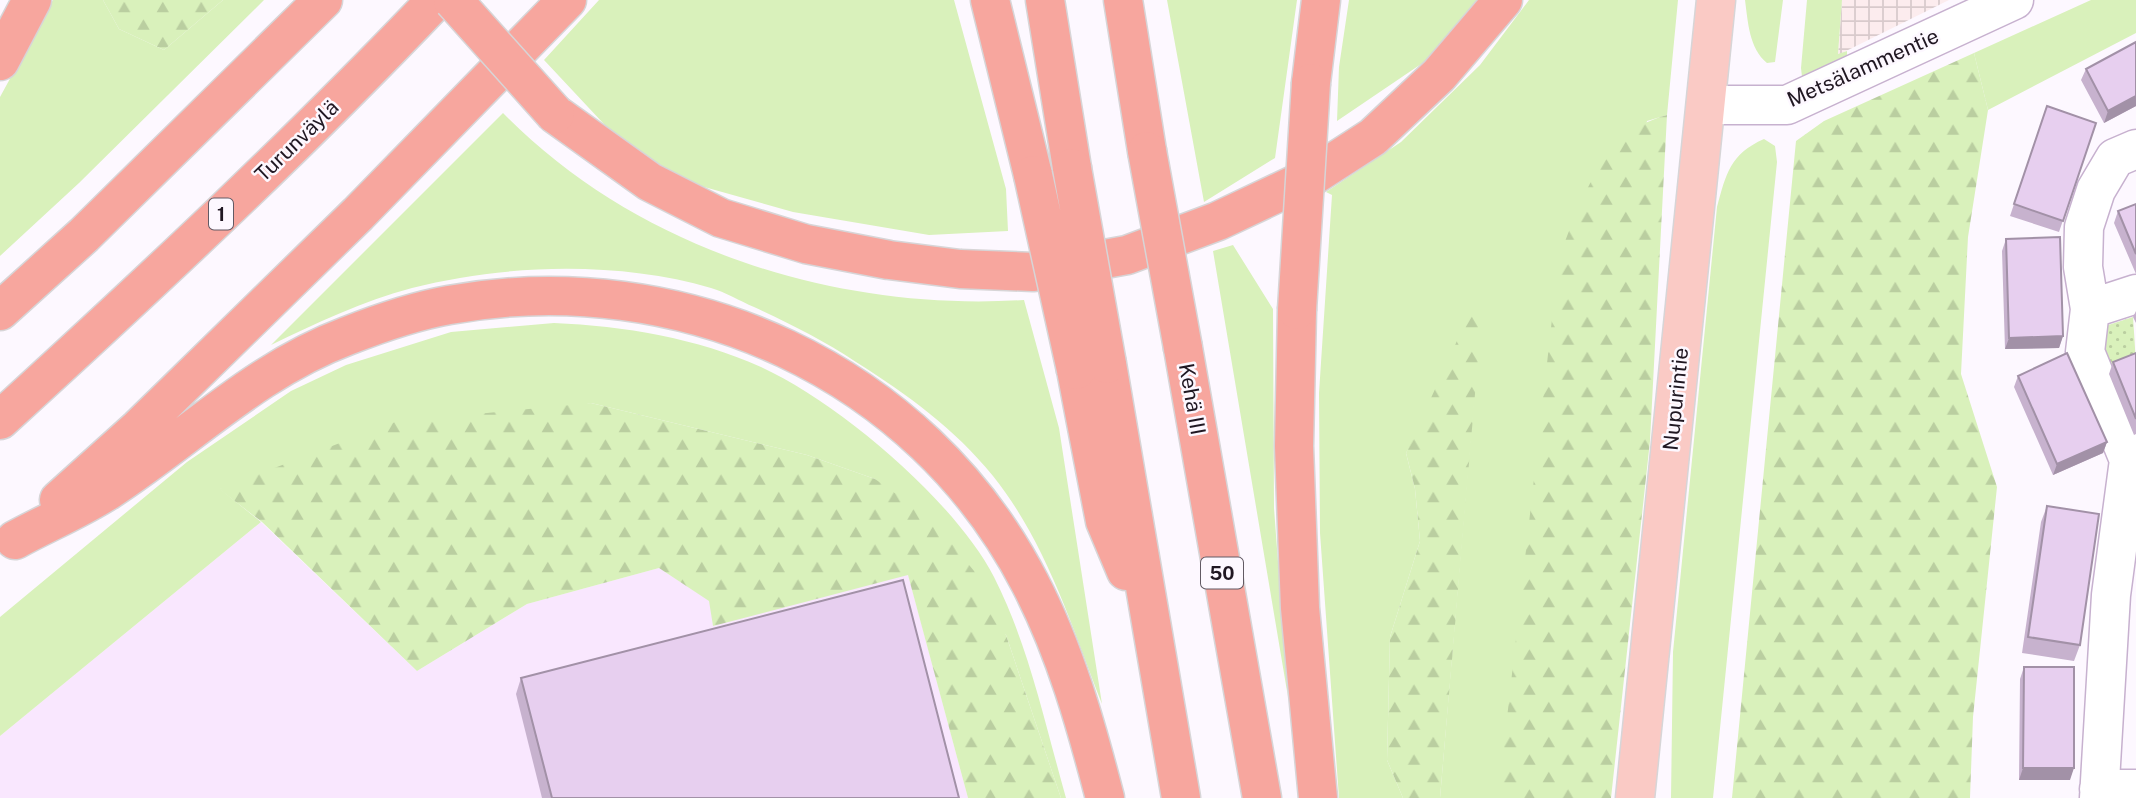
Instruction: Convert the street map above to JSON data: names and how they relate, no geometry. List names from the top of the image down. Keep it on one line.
{"streets":{"highway":["Turunväylä","1","Kehä III","50"],"main road":["Nupurintie"],"street":["Metsälammentie"]},"crossings":[["Metsälammentie","Nupurintie"]]}
